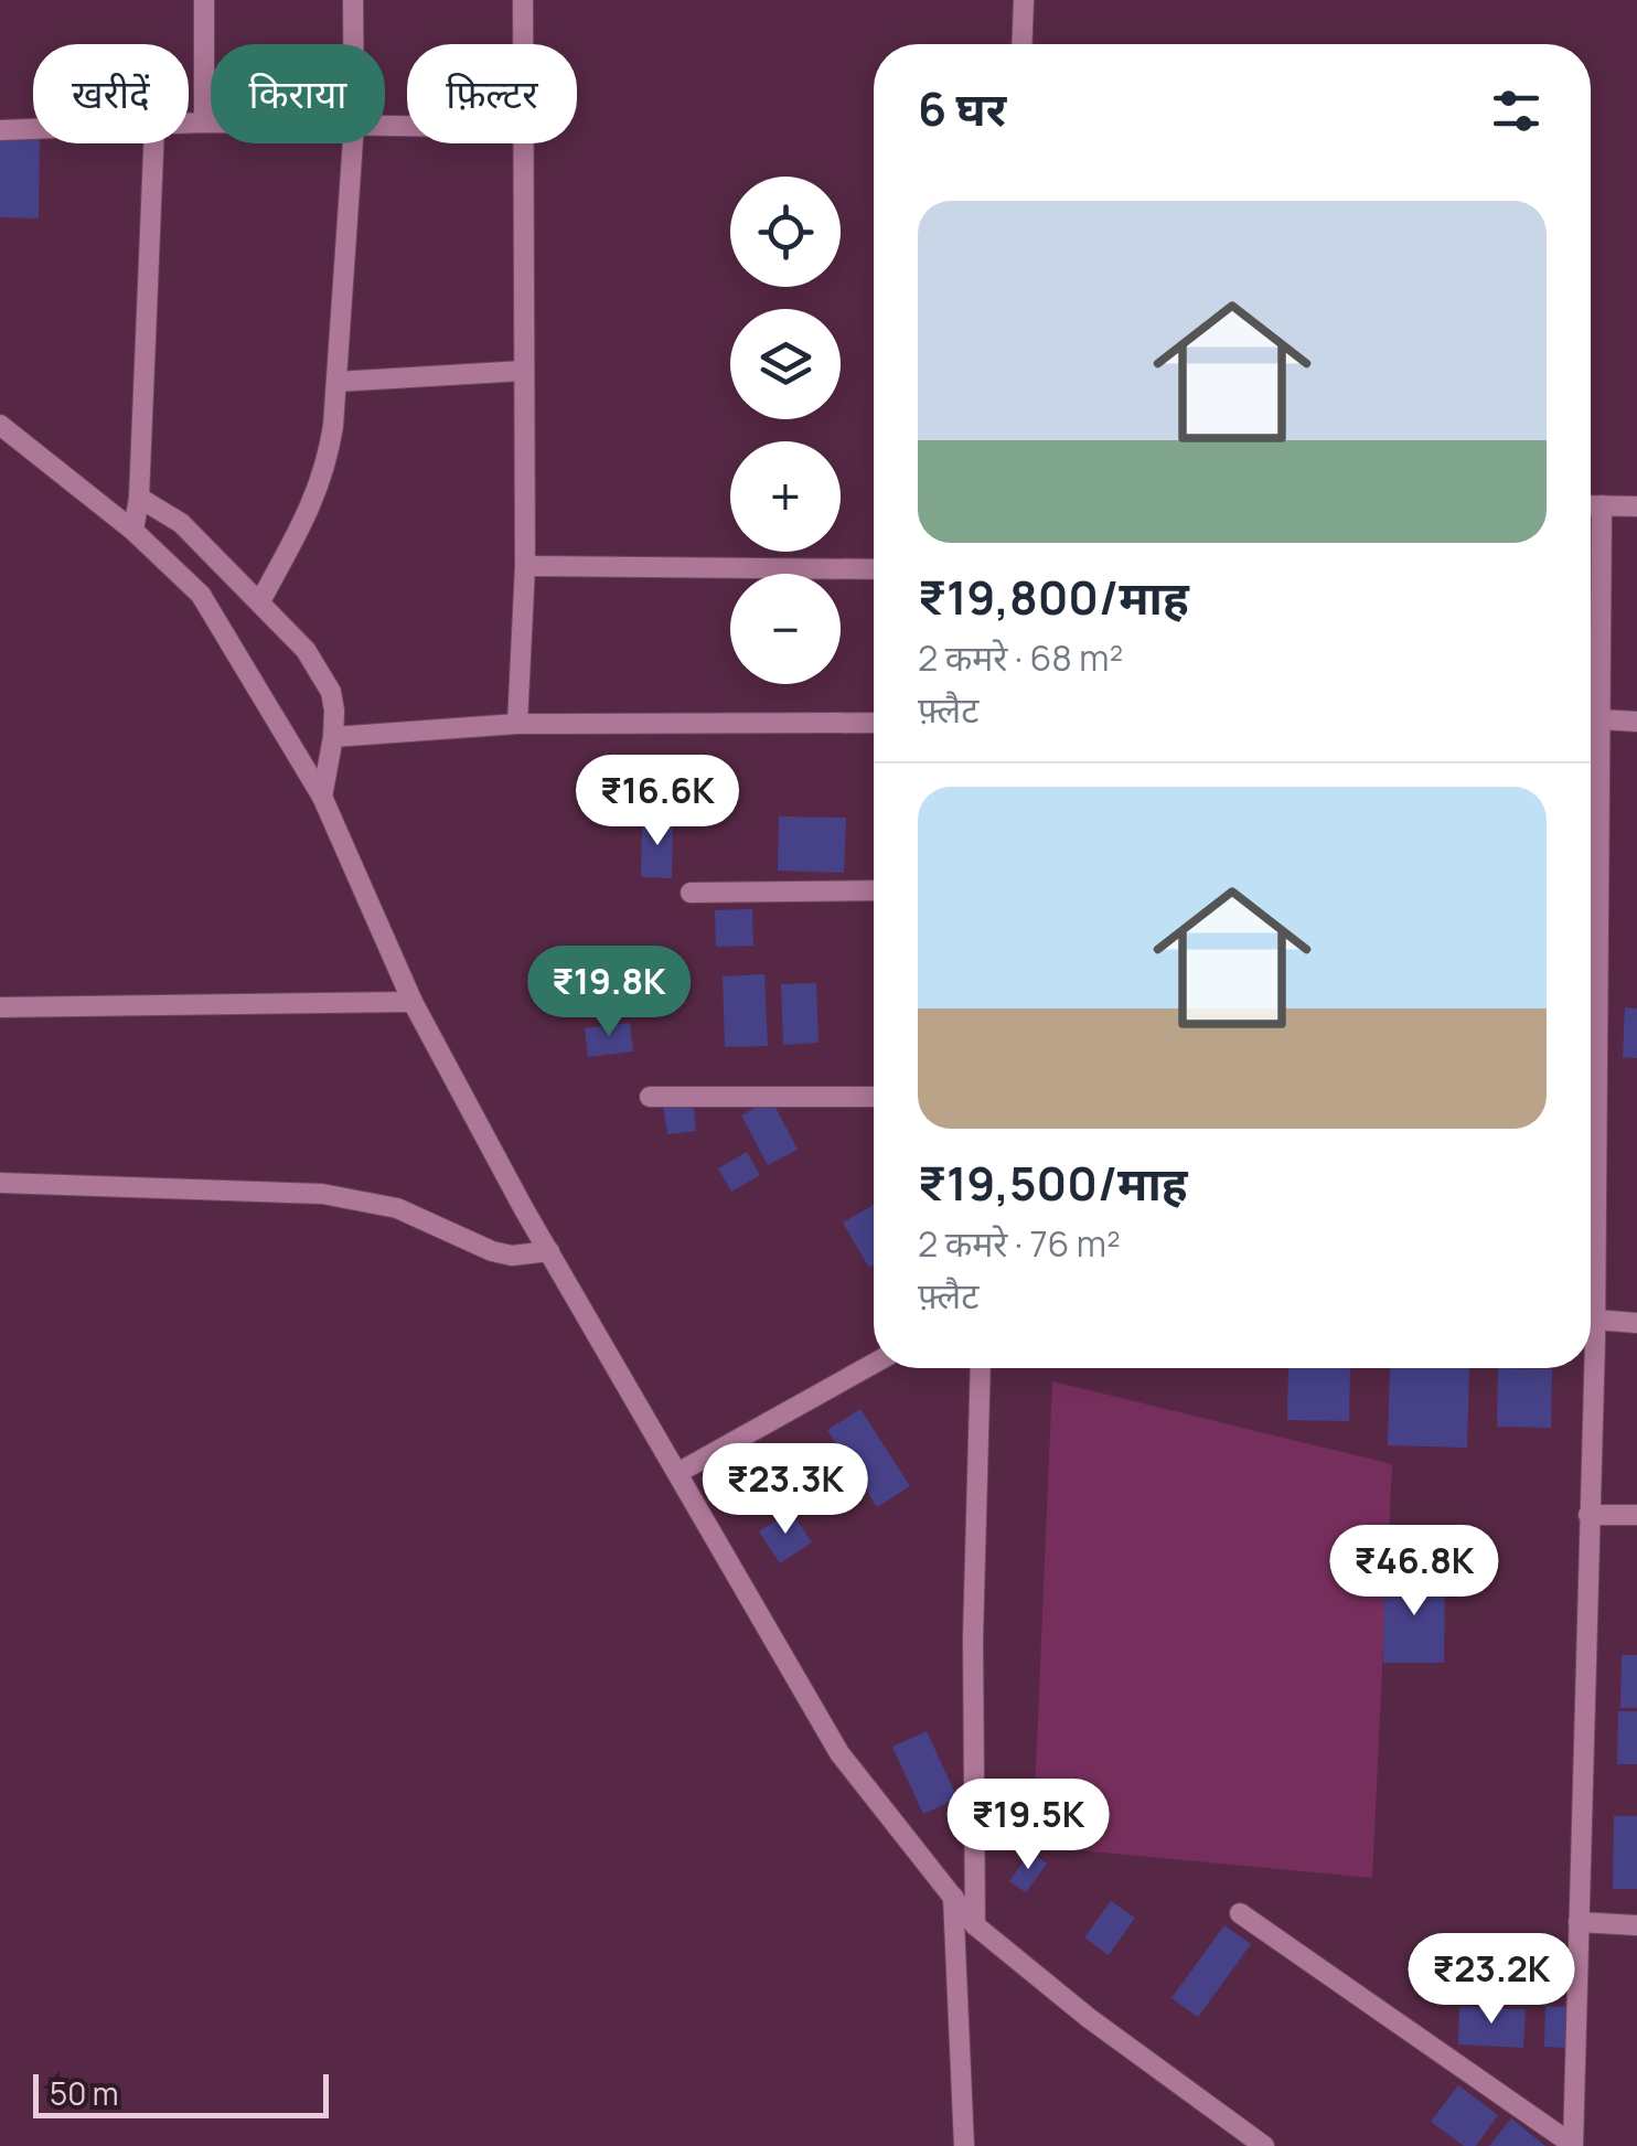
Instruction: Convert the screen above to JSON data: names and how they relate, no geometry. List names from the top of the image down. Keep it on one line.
{"scale_bar":"50 m","page":{"chip":["खरीदें","किराया","फ़िल्टर"],"heading":"6 घर","map_buttons":["+","−"],"list":[{"name":"₹19,800/माह","note":"2 कमरे · 68 m² · फ़्लैट"},{"name":"₹19,500/माह","note":"2 कमरे · 76 m² · फ़्लैट"}],"price":["₹16.6K","₹19.8K","₹23.3K","₹46.8K","₹19.5K","₹23.2K"],"scale":"50 m"}}
